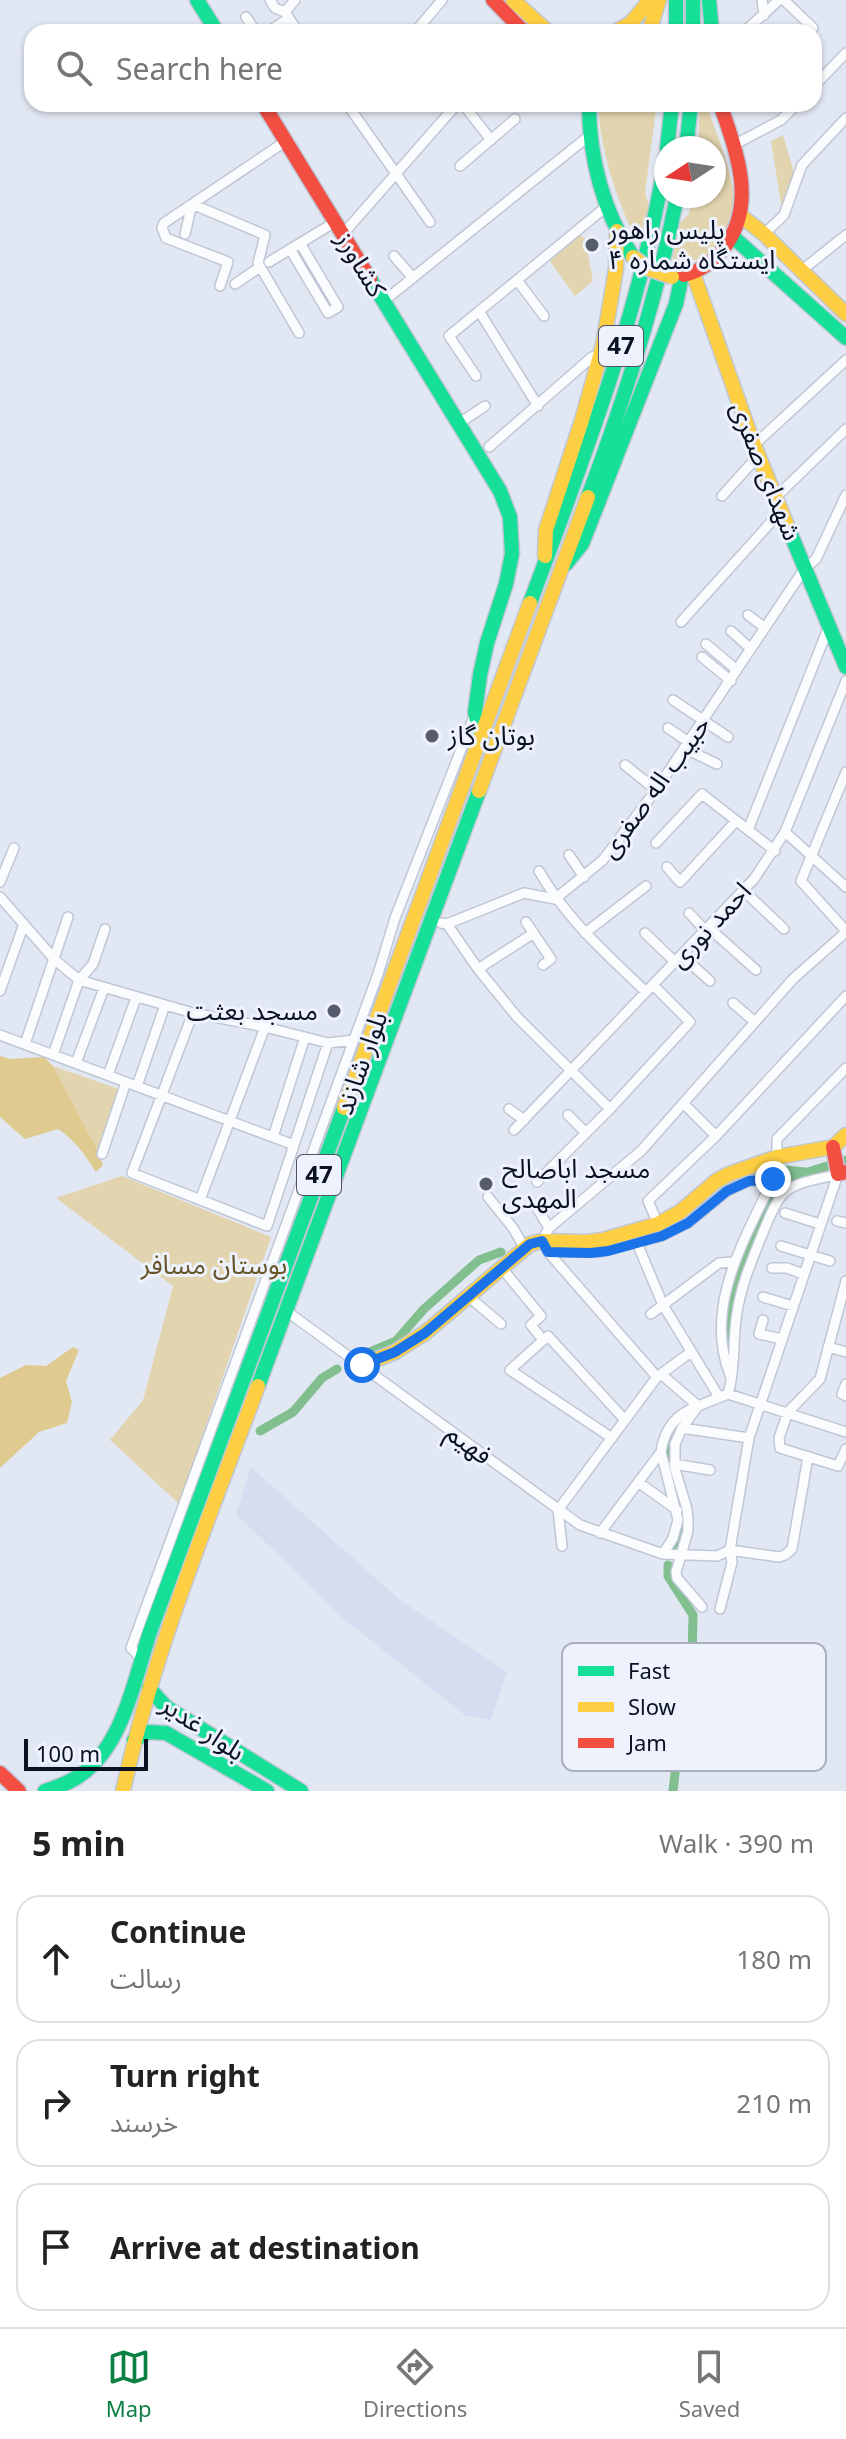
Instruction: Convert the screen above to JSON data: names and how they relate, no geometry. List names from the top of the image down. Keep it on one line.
{"streets":{"main road":["کشاورز","47","شهدای صفری","بلوار شازند","بلوار غدیر"],"street":["حبیب اله صفری","احمد نوری","فهیم"]},"crossings":[["کشاورز","بلوار شازند"],["شهدای صفری","حبیب اله صفری"],["بلوار شازند","فهیم"],["بلوار شازند","بلوار غدیر"]],"parks":["بوستان مسافر"],"places":["پلیس راهور ایستگاه شماره ۴","بوتان گاز","مسجد بعثت","مسجد اباصالح المهدی"],"legend":["Fast","Slow","Jam"],"scale_bar":"100 m","north":"left","page":{"search":"Search here","scale":"100 m","heading":["5 min","Walk · 390 m"],"list":[["Continue","رسالت","180 m"],["Turn right","خرسند","210 m"],"Arrive at destination"],"nav":["Map","Directions","Saved"]}}
